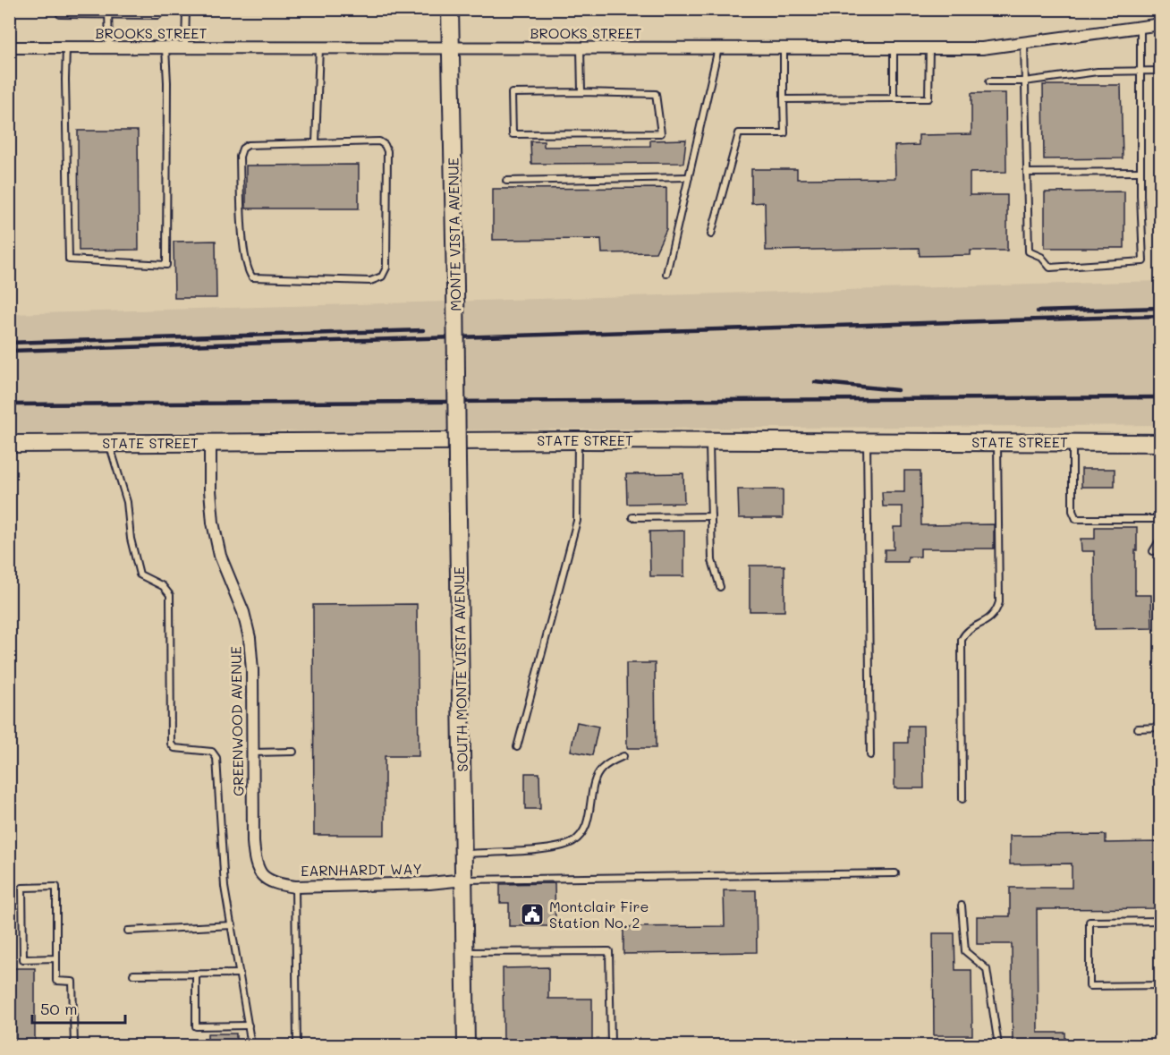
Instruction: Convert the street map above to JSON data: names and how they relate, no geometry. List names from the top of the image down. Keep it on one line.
{"streets":{"street":["BROOKS STREET","MONTE VISTA AVENUE","STATE STREET","SOUTH MONTE VISTA AVENUE","GREENWOOD AVENUE","EARNHARDT WAY"]},"crossings":[["BROOKS STREET","MONTE VISTA AVENUE"],["MONTE VISTA AVENUE","SOUTH MONTE VISTA AVENUE"],["STATE STREET","GREENWOOD AVENUE"],["SOUTH MONTE VISTA AVENUE","EARNHARDT WAY"],["GREENWOOD AVENUE","EARNHARDT WAY"]],"places":{"public building":["Montclair Fire Station No. 2"]},"scale_bar":"50 m"}
